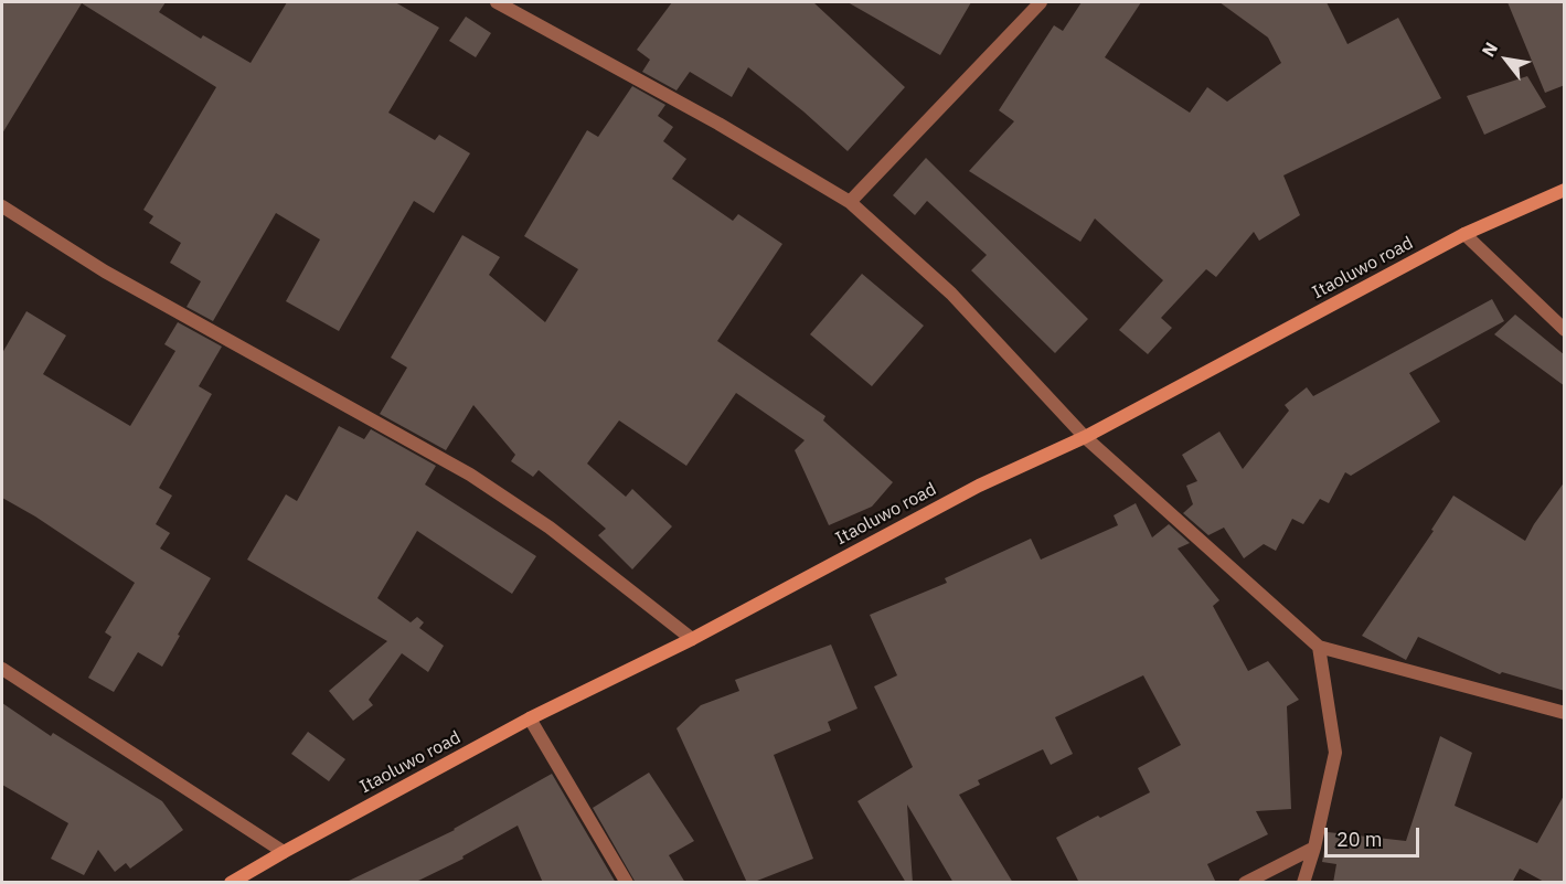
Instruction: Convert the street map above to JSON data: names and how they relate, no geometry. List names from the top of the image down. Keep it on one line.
{"streets":{"street":["Itaoluwo road"]},"scale_bar":"20 m","north":"top left"}
